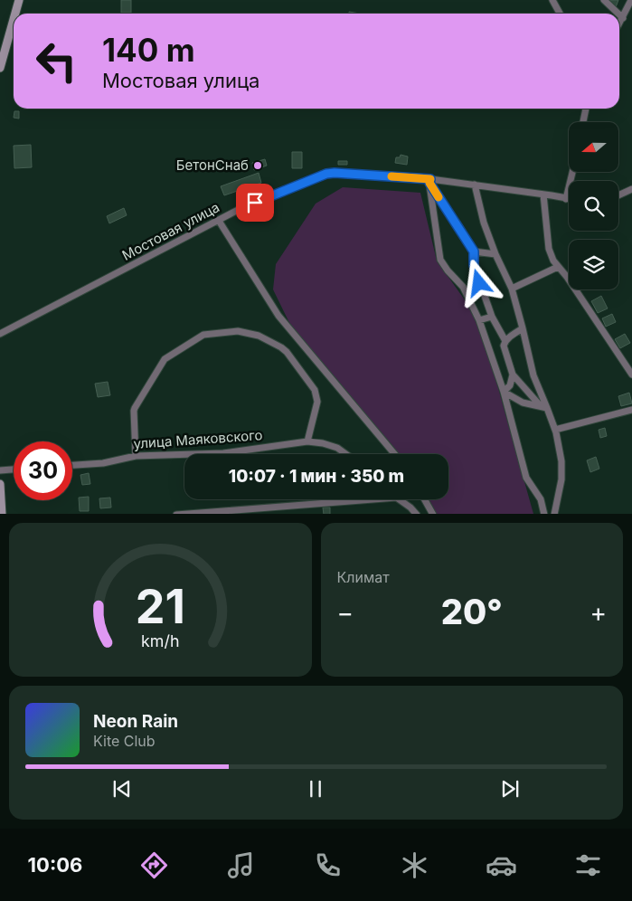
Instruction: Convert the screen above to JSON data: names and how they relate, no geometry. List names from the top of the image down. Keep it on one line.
{"streets":{"street":["Мостовая улица","улица Маяковского"]},"places":["БетонСнаб"],"north":"left","page":{"turn":["140 m","Мостовая улица"],"limit":"30","trip":"10:07 · 1 мин · 350 m","tile":"Климат","heat":["−","20°","+"],"song":["Neon Rain","Kite Club"],"tabs":"10:06","gauge":["21","km/h"]}}
